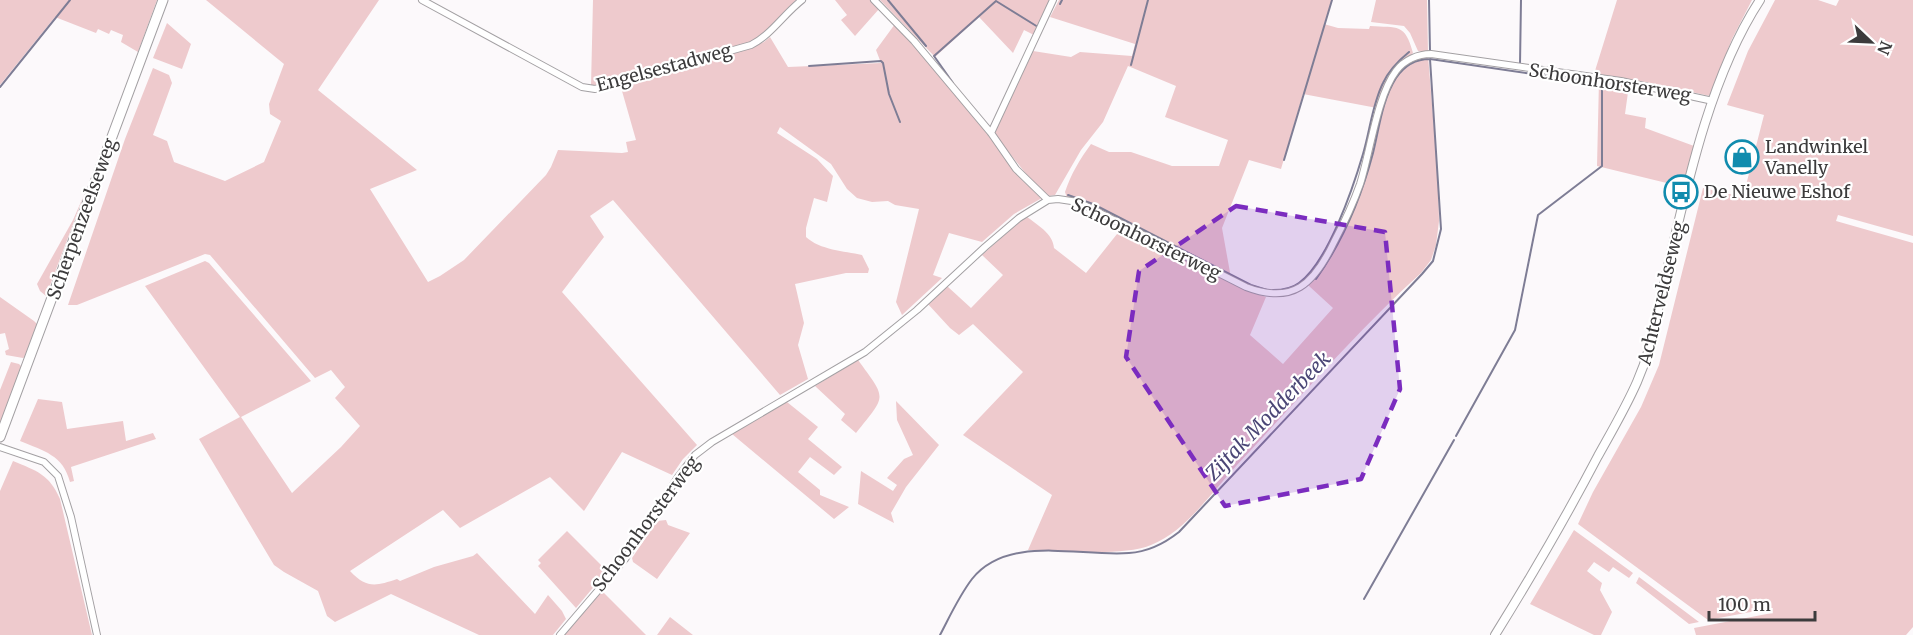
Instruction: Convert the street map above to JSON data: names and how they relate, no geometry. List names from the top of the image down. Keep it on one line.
{"streets":{"main road":["Scherpenzeelseweg"],"street":["Engelsestadweg","Schoonhorsterweg","Achterveldseweg"]},"crossings":[["Schoonhorsterweg","Achterveldseweg"]],"water":["Zijtak Modderbeek"],"places":{"shop":["Landwinkel Vanelly"],"bus stop":["De Nieuwe Eshof"]},"scale_bar":"100 m","north":"bottom right"}
